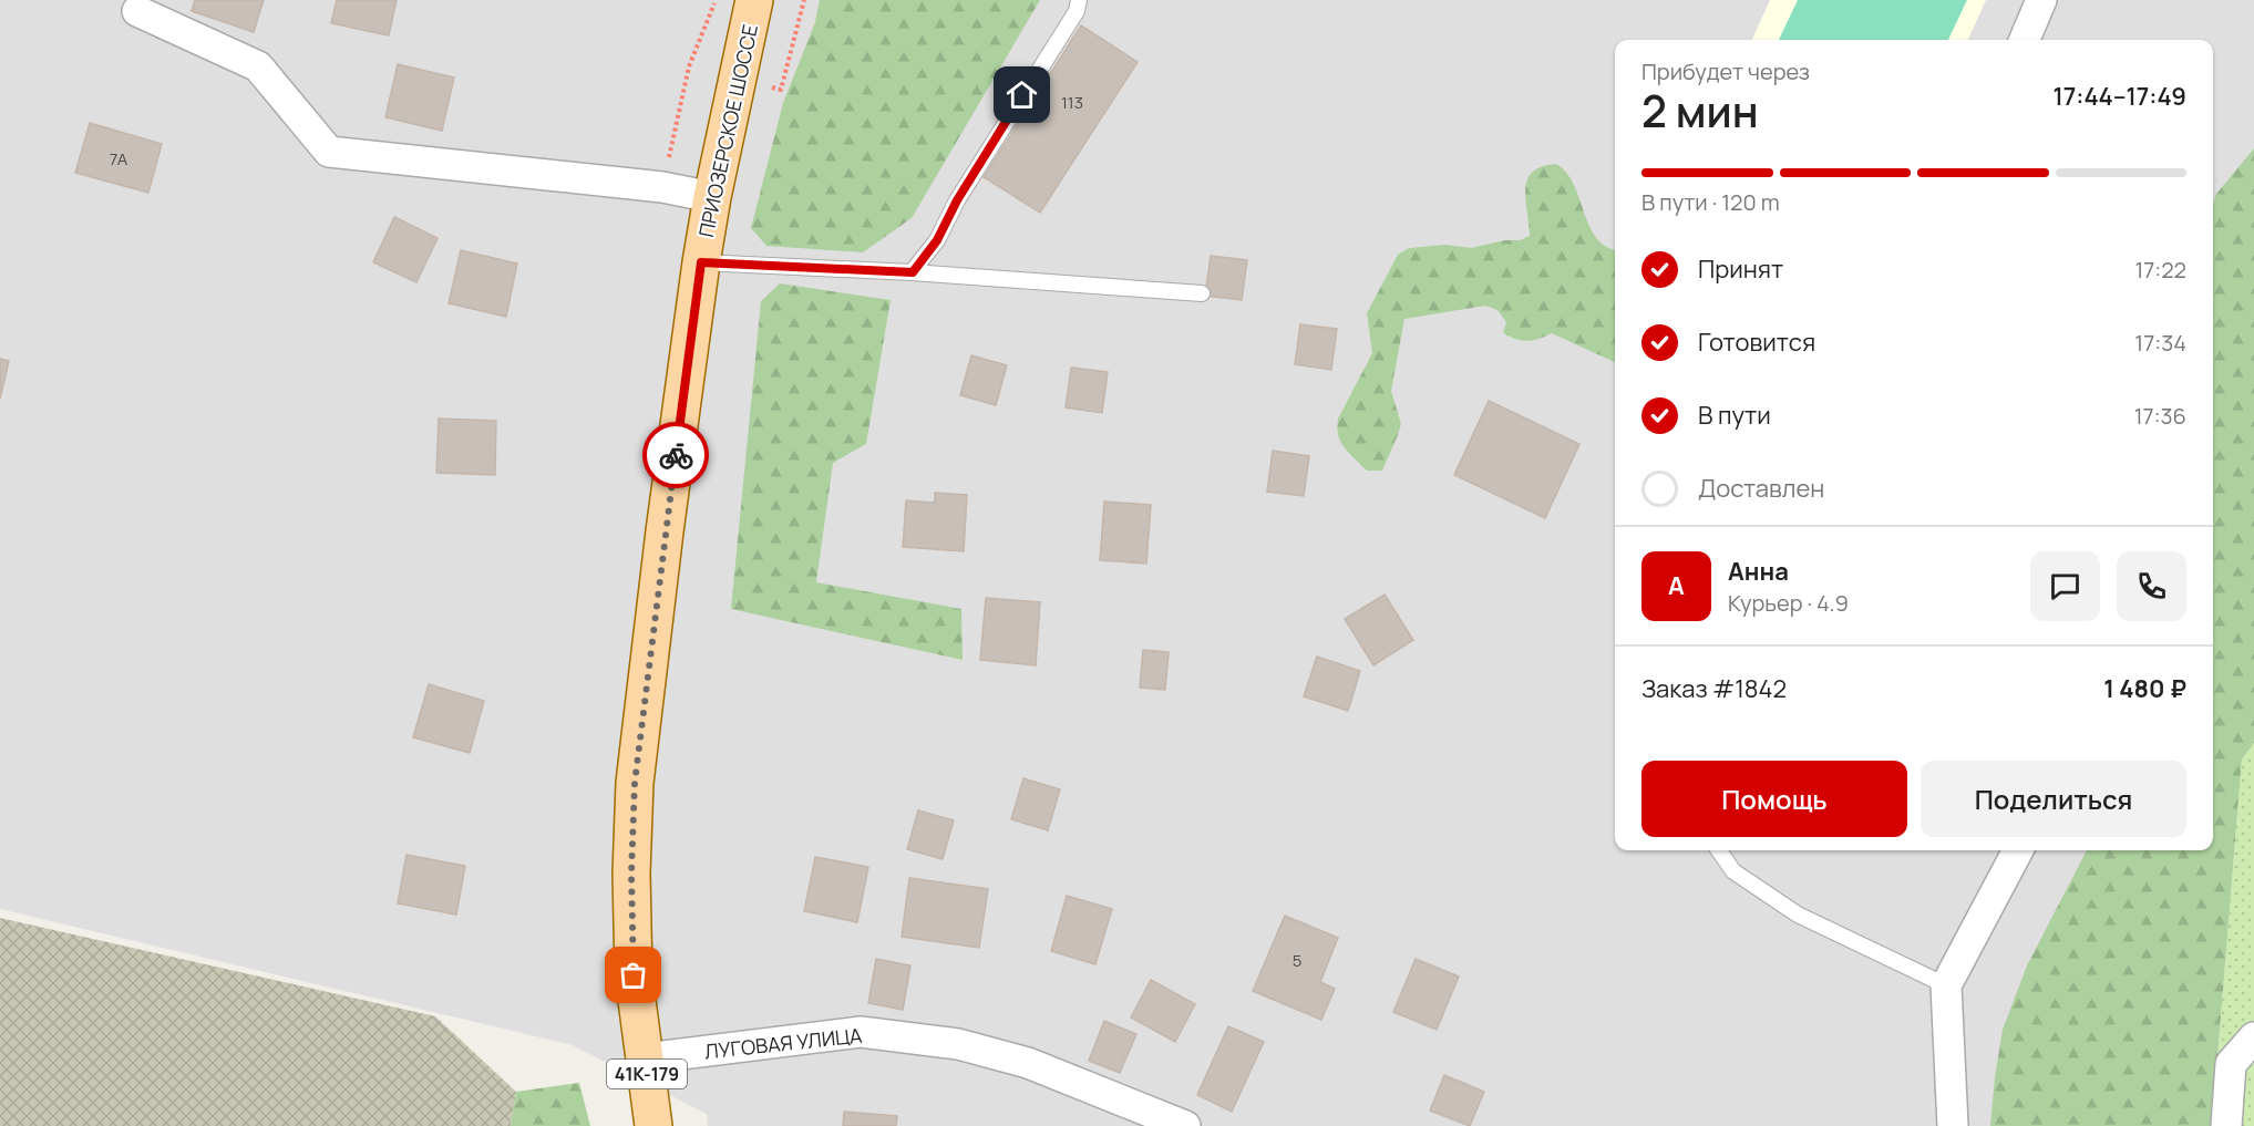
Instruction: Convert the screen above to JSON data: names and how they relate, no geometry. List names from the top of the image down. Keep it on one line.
{"streets":{"main road":["ПРИОЗЕРСКОЕ ШОССЕ","41К-179"],"street":["ЛУГОВАЯ УЛИЦА"]},"crossings":[["ПРИОЗЕРСКОЕ ШОССЕ","ЛУГОВАЯ УЛИЦА"],["ПРИОЗЕРСКОЕ ШОССЕ","41К-179"],["ЛУГОВАЯ УЛИЦА","41К-179"]],"house_numbers":["113","7А","5"],"page":{"heading":["2 мин","Прибудет через","17:44–17:49"],"panel":["Анна","Курьер · 4.9","Заказ #1842","1 480 ₽"],"bar":"В пути · 120 m","list":[["Принят","17:22"],["Готовится","17:34"],["В пути","17:36"],"Доставлен"],"round":"А","buttons":["Помощь","Поделиться"]}}
